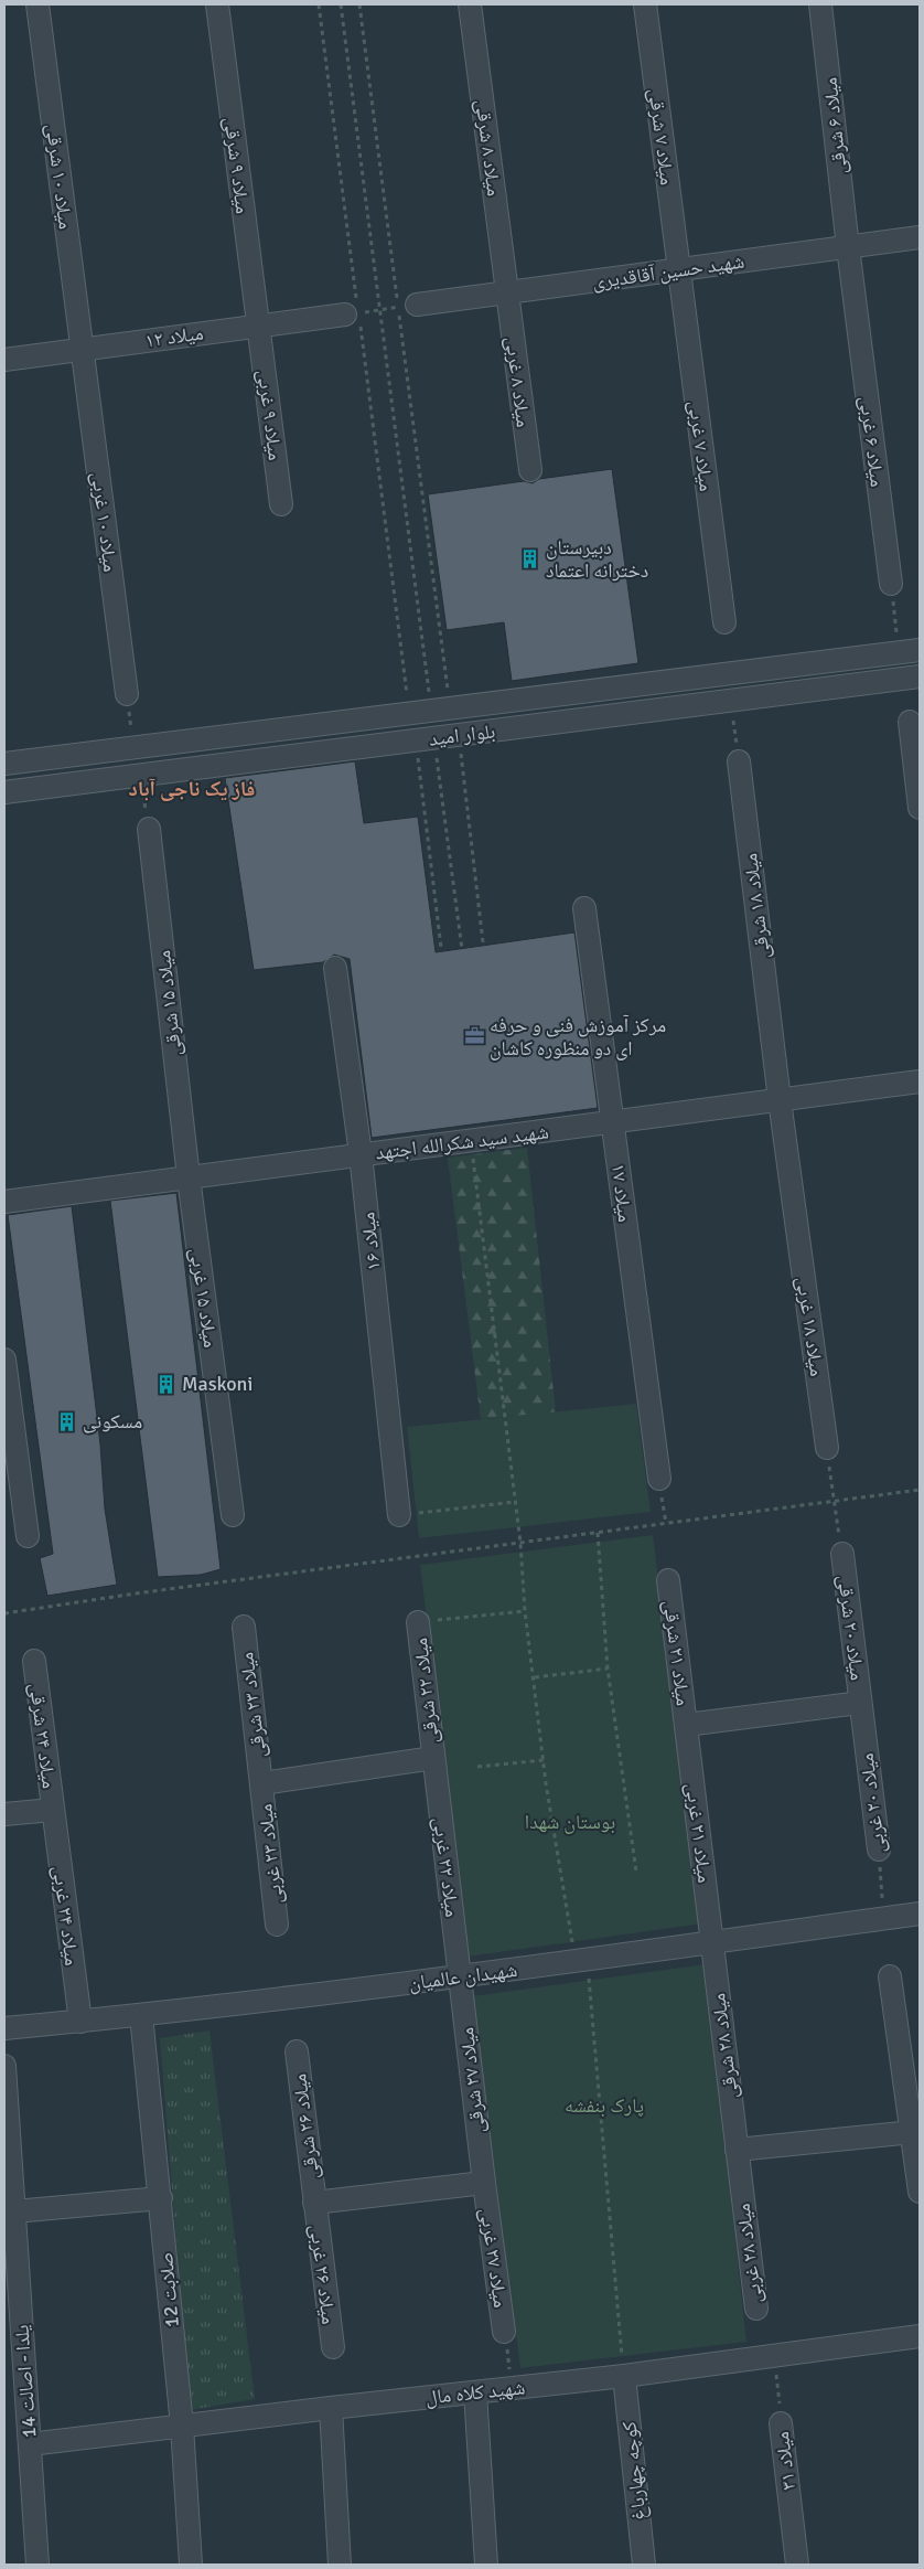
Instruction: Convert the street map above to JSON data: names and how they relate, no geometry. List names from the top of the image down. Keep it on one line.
{"streets":{"street":["میلاد ۶ شرقی","میلاد ۷ شرقی","میلاد ۸ شرقی","میلاد ۹ شرقی","میلاد ۱۰ شرقی","شهید حسین آقاقدیری","میلاد ۱۲","میلاد ۸ غربی","میلاد ۹ غربی","میلاد ۶ غربی","میلاد ۷ غربی","میلاد ۱۰ غربی","بلوار امید","میلاد ۱۸ شرقی","میلاد ۱۵ شرقی","شهید سید شکرالله اجتهد","میلاد ۱۷","میلاد ۱۶","میلاد ۱۵ غربی","میلاد ۱۸ غربی","میلاد ۲۰ شرقی","میلاد ۲۱ شرقی","میلاد ۲۲ شرقی","میلاد ۲۳ شرقی","میلاد ۲۴ شرقی","میلاد ۲۰ غربی","میلاد ۲۱ غربی","میلاد ۲۳ غربی","میلاد ۲۲ غربی","میلاد ۲۴ غربی","شهیدان عالمیان","میلاد ۲۸ شرقی","میلاد ۲۷ شرقی","میلاد ۲۶ شرقی","میلاد ۲۸ غربی","میلاد ۲۷ غربی","میلاد ۲۶ غربی","صلابت 12","یلدا - اصالت 14","شهید کلاه مال","میلاد ۳۱","کوچه چهارباغ"]},"crossings":[["میلاد ۶ شرقی","شهید حسین آقاقدیری"],["میلاد ۶ شرقی","میلاد ۶ غربی"],["میلاد ۷ شرقی","شهید حسین آقاقدیری"],["میلاد ۷ شرقی","میلاد ۷ غربی"],["میلاد ۸ شرقی","شهید حسین آقاقدیری"],["میلاد ۸ شرقی","میلاد ۸ غربی"],["میلاد ۹ شرقی","میلاد ۱۲"],["میلاد ۹ شرقی","میلاد ۹ غربی"],["میلاد ۱۰ شرقی","میلاد ۱۲"],["میلاد ۱۰ شرقی","میلاد ۱۰ غربی"],["شهید حسین آقاقدیری","میلاد ۸ غربی"],["شهید حسین آقاقدیری","میلاد ۶ غربی"],["شهید حسین آقاقدیری","میلاد ۷ غربی"],["میلاد ۱۲","میلاد ۹ غربی"],["میلاد ۱۲","میلاد ۱۰ غربی"],["میلاد ۱۸ شرقی","شهید سید شکرالله اجتهد"],["میلاد ۱۸ شرقی","میلاد ۱۸ غربی"],["میلاد ۱۵ شرقی","شهید سید شکرالله اجتهد"],["میلاد ۱۵ شرقی","میلاد ۱۵ غربی"],["شهید سید شکرالله اجتهد","میلاد ۱۷"],["شهید سید شکرالله اجتهد","میلاد ۱۶"],["شهید سید شکرالله اجتهد","میلاد ۱۵ غربی"],["شهید سید شکرالله اجتهد","میلاد ۱۸ غربی"],["میلاد ۲۰ شرقی","میلاد ۲۰ غربی"],["میلاد ۲۱ شرقی","میلاد ۲۱ غربی"],["میلاد ۲۲ شرقی","میلاد ۲۲ غربی"],["میلاد ۲۳ شرقی","میلاد ۲۳ غربی"],["میلاد ۲۴ شرقی","میلاد ۲۴ غربی"],["میلاد ۲۱ غربی","شهیدان عالمیان"],["میلاد ۲۱ غربی","میلاد ۲۸ شرقی"],["میلاد ۲۲ غربی","شهیدان عالمیان"],["میلاد ۲۲ غربی","میلاد ۲۷ شرقی"],["میلاد ۲۴ غربی","شهیدان عالمیان"],["شهیدان عالمیان","میلاد ۲۸ شرقی"],["شهیدان عالمیان","میلاد ۲۷ شرقی"],["شهیدان عالمیان","صلابت 12"],["میلاد ۲۸ شرقی","میلاد ۲۸ غربی"],["میلاد ۲۷ شرقی","میلاد ۲۷ غربی"],["میلاد ۲۶ شرقی","میلاد ۲۶ غربی"],["صلابت 12","شهید کلاه مال"],["یلدا - اصالت 14","شهید کلاه مال"],["شهید کلاه مال","میلاد ۳۱"],["شهید کلاه مال","کوچه چهارباغ"]],"districts":["فاز یک ناجی آباد"],"parks":["بوستان شهدا","پارک بنفشه"],"places":{"building":["دبیرستان دخترانه اعتماد","Maskoni","مسکونی"],"office":["مرکز آموزش فنی و حرفه ای دو منظوره کاشان"]}}
